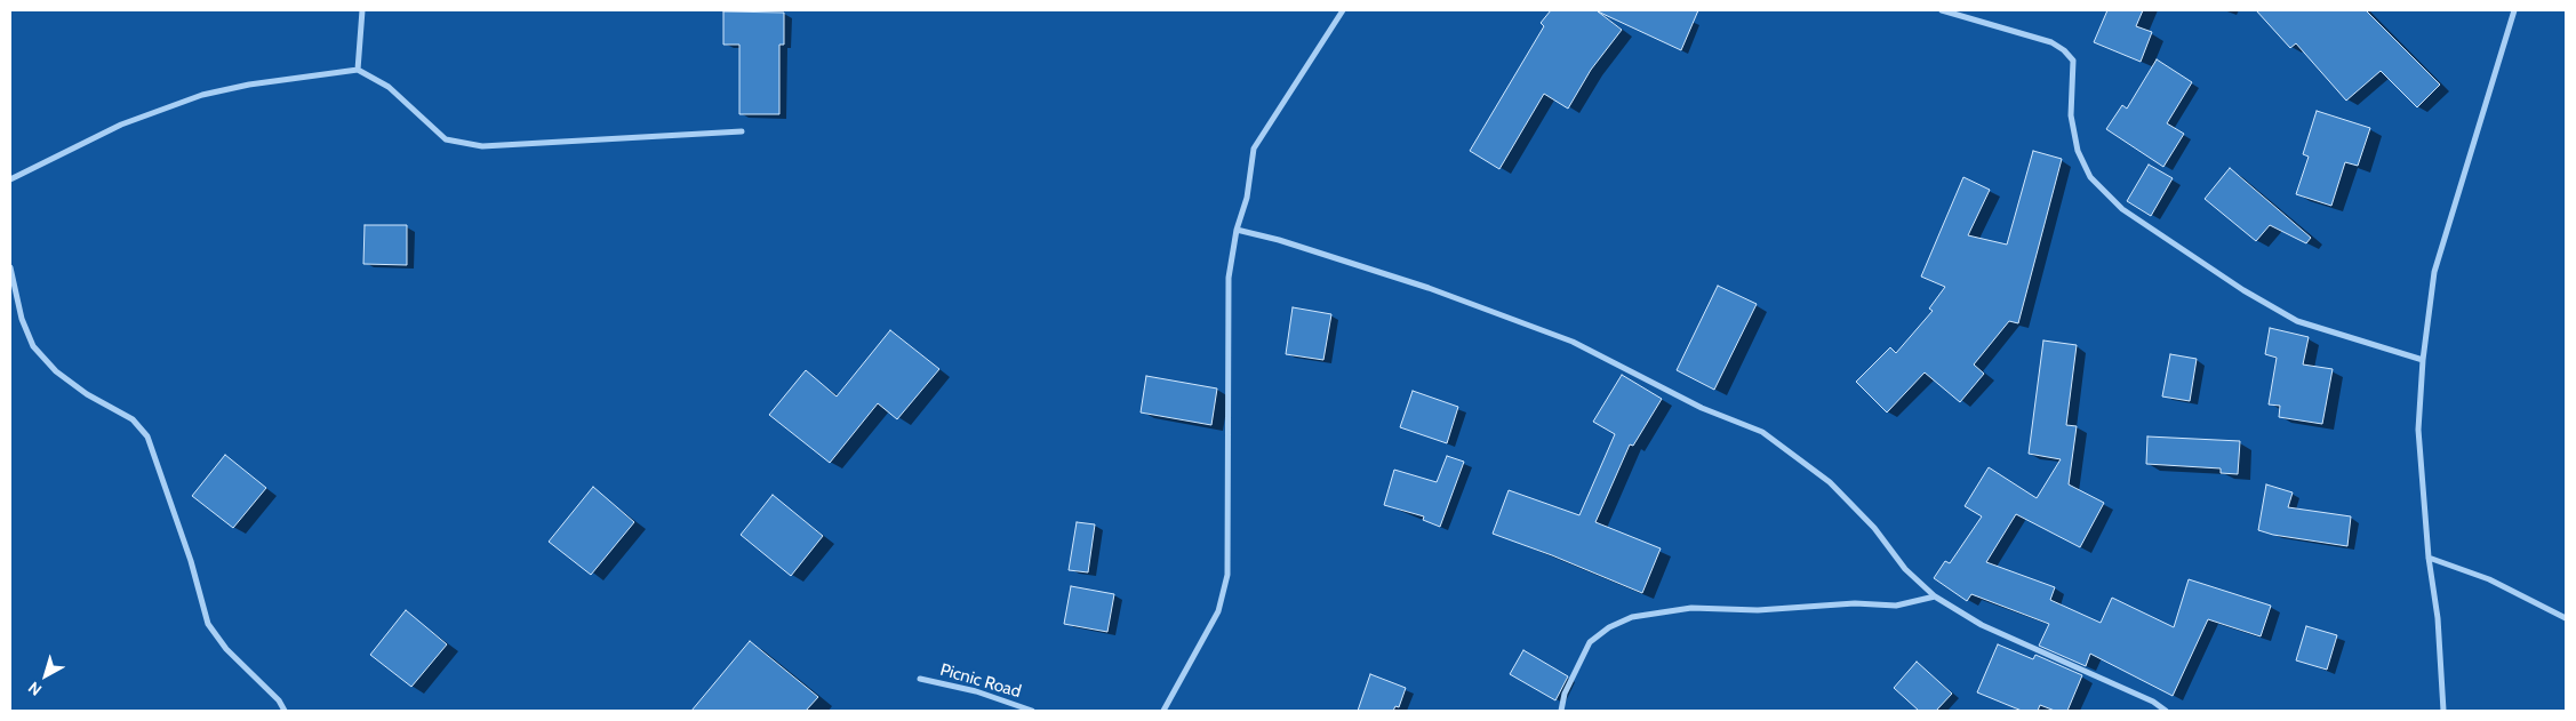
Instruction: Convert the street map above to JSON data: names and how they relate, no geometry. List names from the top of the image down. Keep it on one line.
{"streets":{"street":["Picnic Road"]},"north":"bottom left"}
